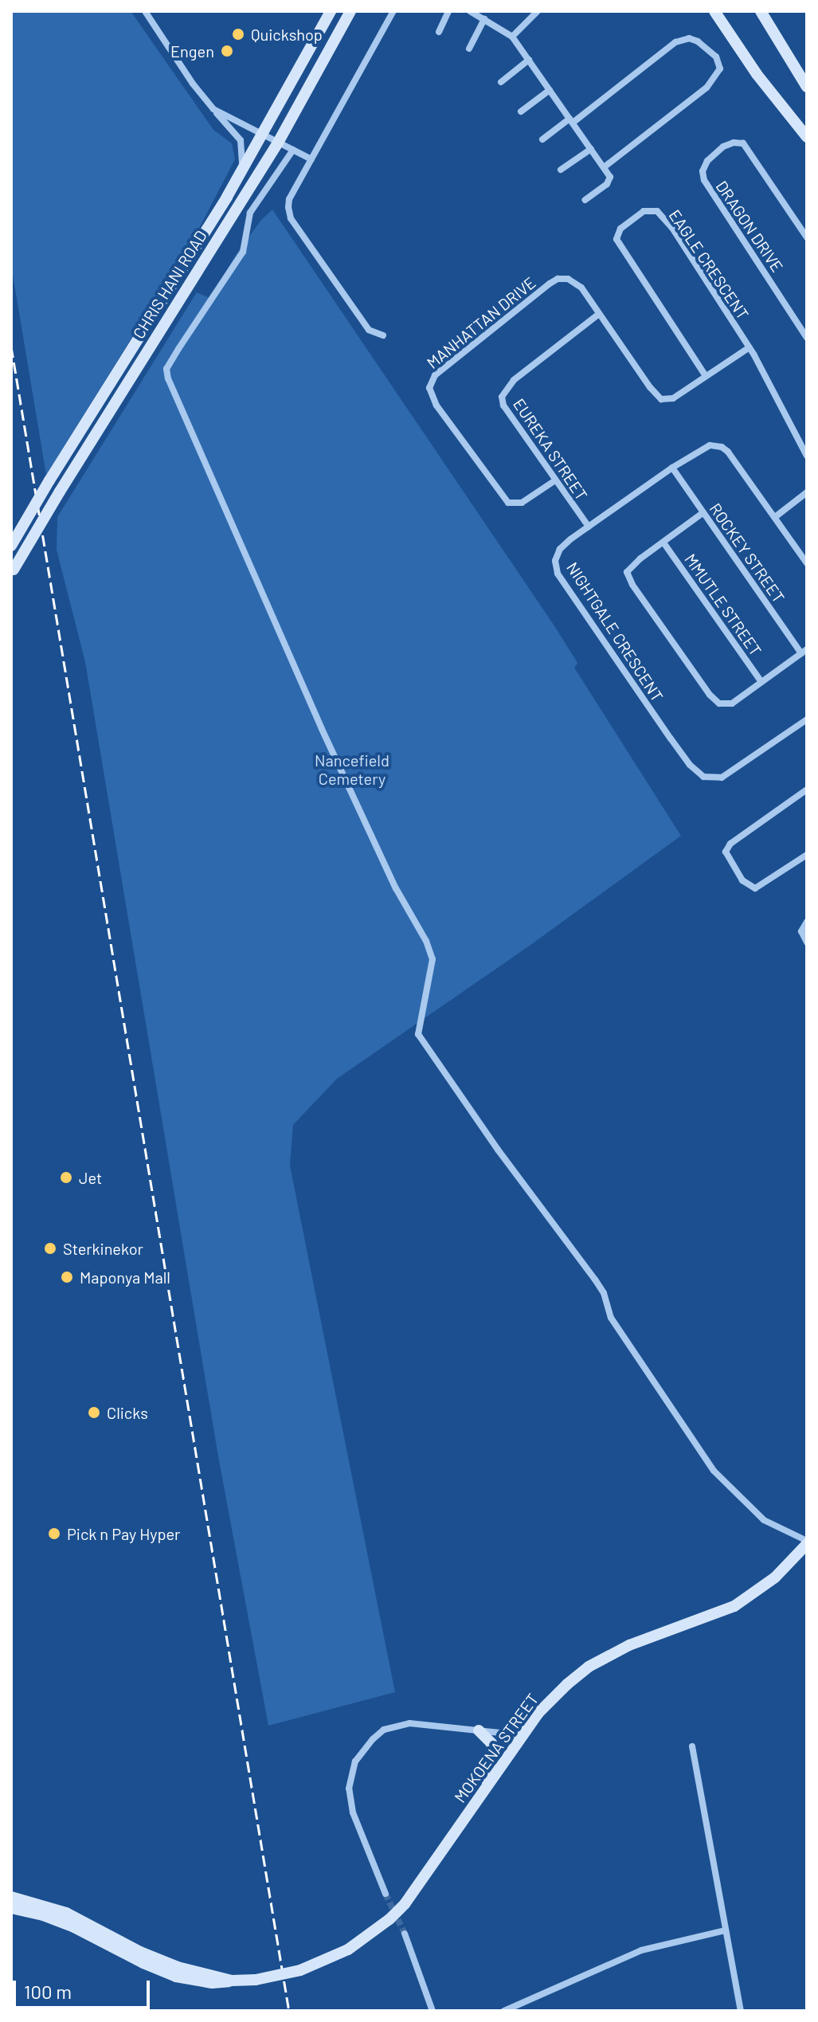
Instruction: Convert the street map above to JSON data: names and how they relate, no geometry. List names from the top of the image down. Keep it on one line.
{"streets":{"main road":["CHRIS HANI ROAD","MOKOENA STREET"],"street":["DRAGON DRIVE","EAGLE CRESCENT","MANHATTAN DRIVE","EUREKA STREET","ROCKEY STREET","MMUTLE STREET","NIGHTGALE CRESCENT"]},"crossings":[["EAGLE CRESCENT","MANHATTAN DRIVE"],["MANHATTAN DRIVE","EUREKA STREET"],["EUREKA STREET","NIGHTGALE CRESCENT"],["ROCKEY STREET","NIGHTGALE CRESCENT"]],"parks":["Nancefield Cemetery"],"places":["Quickshop","Engen","Jet","Sterkinekor","Maponya Mall","Clicks","Pick n Pay Hyper"],"scale_bar":"100 m"}
